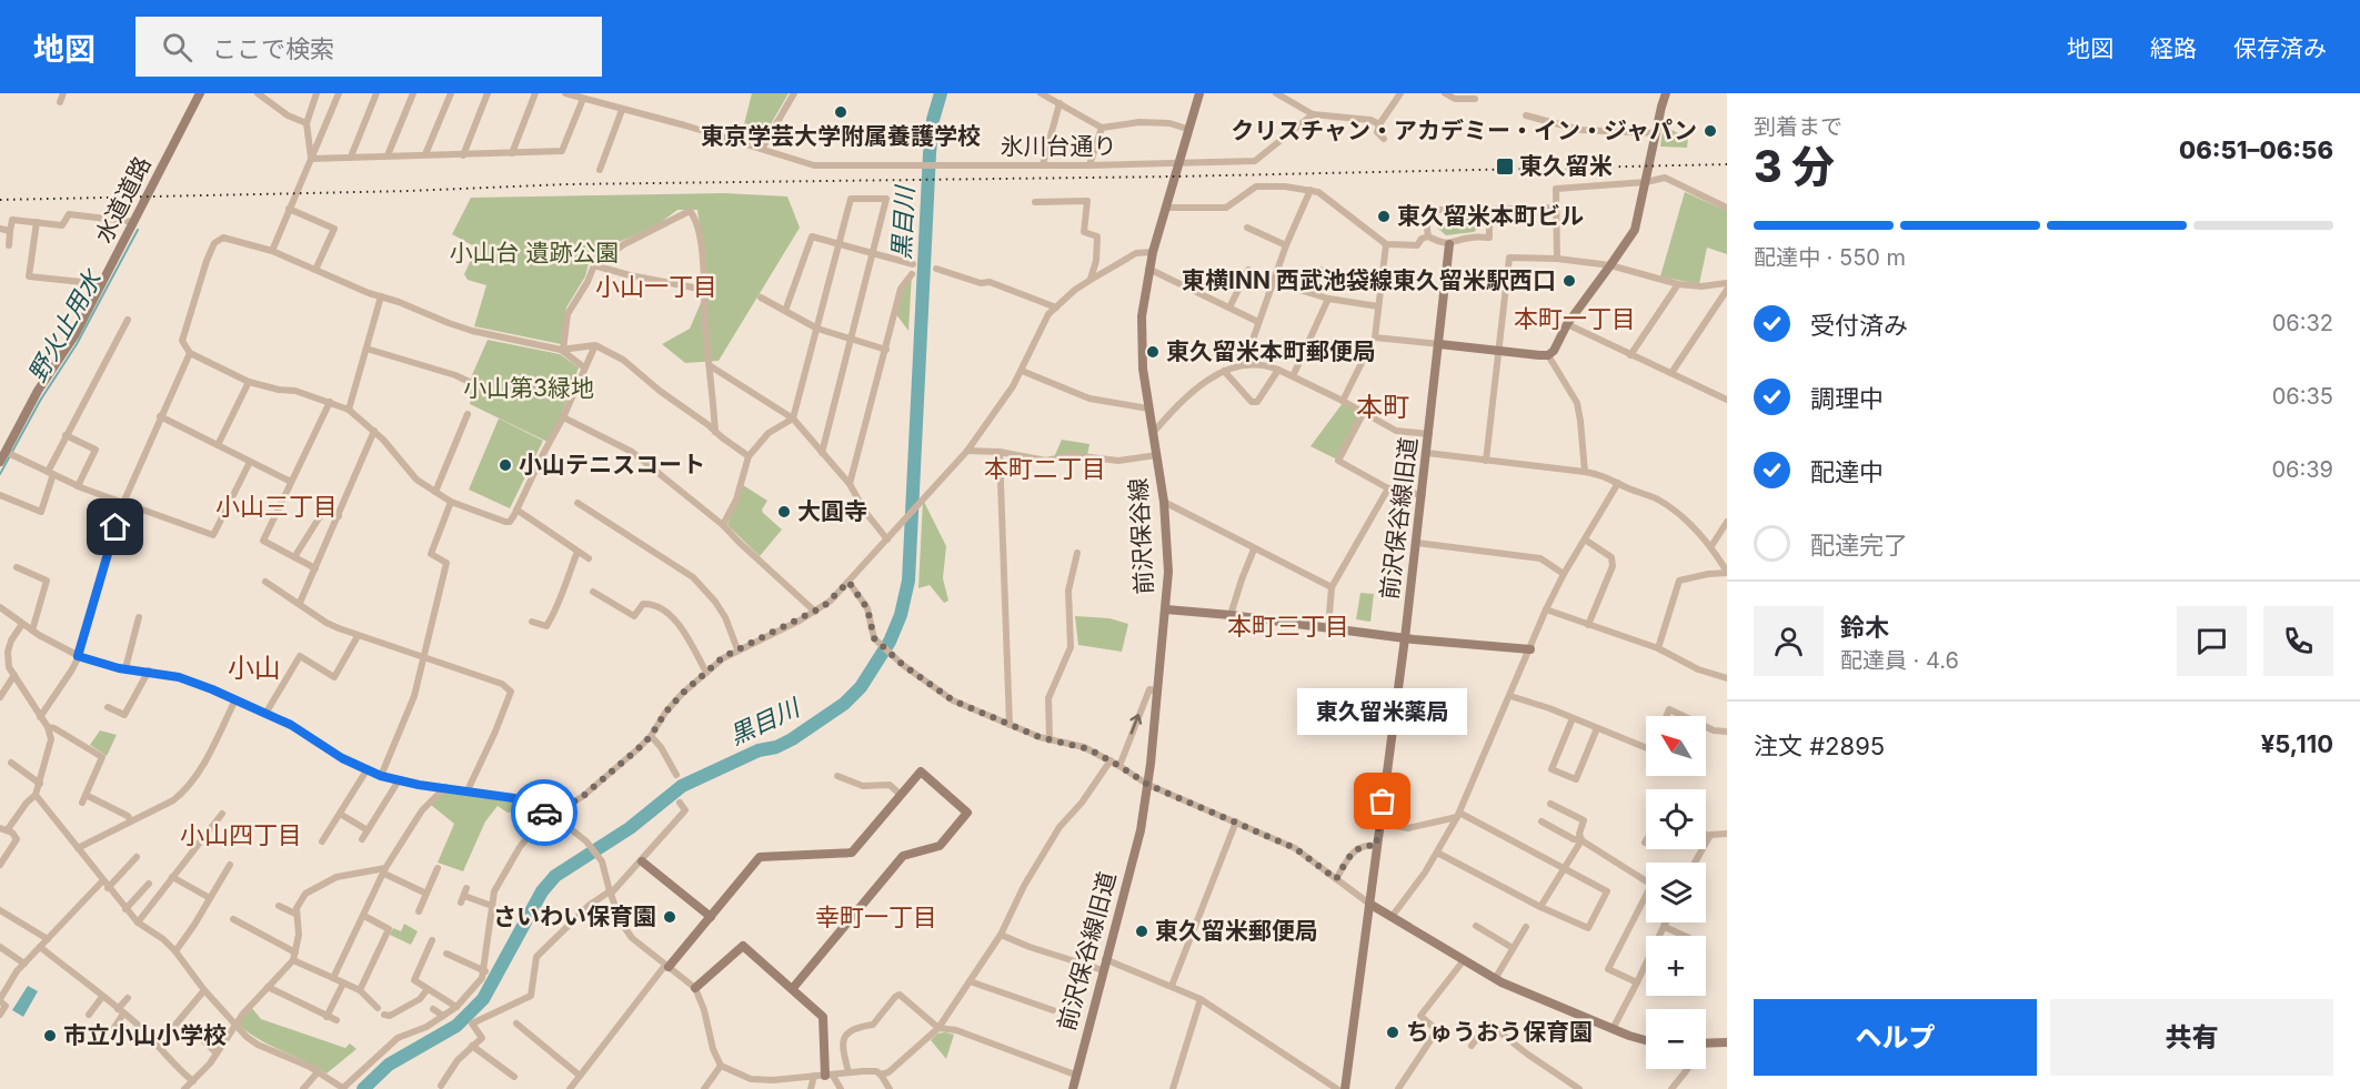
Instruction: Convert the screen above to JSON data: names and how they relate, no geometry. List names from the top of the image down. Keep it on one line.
{"streets":{"street":["氷川台通り","水道道路","前沢保谷線旧道","前沢保谷線"]},"crossings":[["氷川台通り","前沢保谷線"],["前沢保谷線旧道","前沢保谷線"]],"districts":["小山一丁目","本町一丁目","本町","本町二丁目","小山三丁目","本町三丁目","小山","小山四丁目","幸町一丁目"],"water":["黒目川","野火止用水"],"parks":["小山台 遺跡公園","小山第3緑地"],"places":{"other":["東京学芸大学附属養護学校","クリスチャン・アカデミー・イン・ジャパン","東久留米本町ビル","東横INN 西武池袋線東久留米駅西口","東久留米本町郵便局","小山テニスコート","大圓寺","東久留米薬局","さいわい保育園","東久留米郵便局","ちゅうおう保育園","市立小山小学校"],"transit":["東久留米"]},"north":"top left","page":{"header":"地図","search":"ここで検索","nav":["地図","経路","保存済み"],"heading":["3 分","到着まで","06:51–06:56"],"panel":["鈴木","配達員 · 4.6","注文 #2895","¥5,110"],"bar":"配達中 · 550 m","list":[["受付済み","06:32"],["調理中","06:35"],["配達中","06:39"],"配達完了"],"bubble":"東久留米薬局","map_buttons":["+","−"],"buttons":["ヘルプ","共有"]}}
